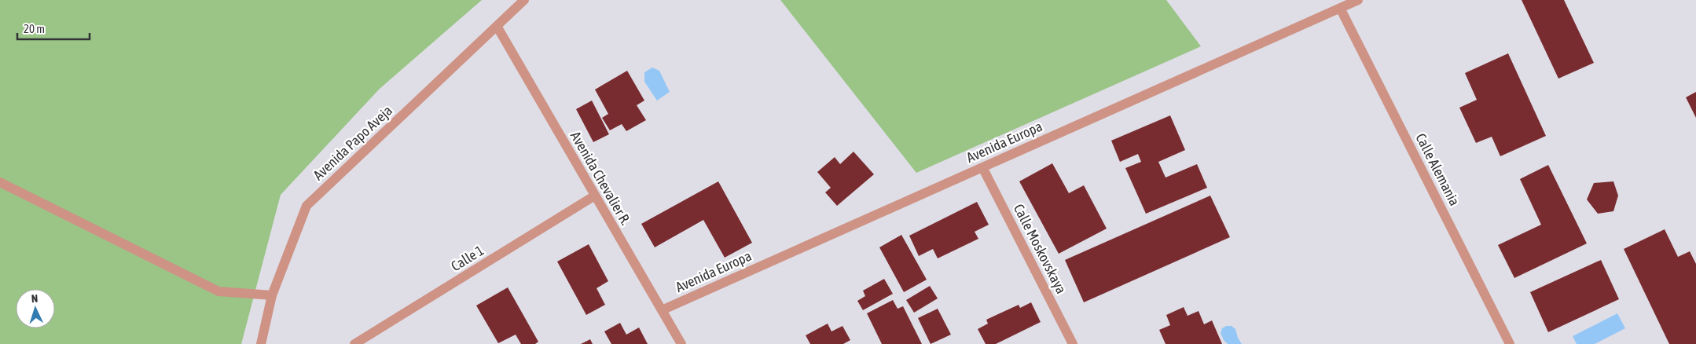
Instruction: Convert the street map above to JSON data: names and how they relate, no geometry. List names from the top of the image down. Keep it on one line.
{"streets":{"street":["Avenida Europa","Avenida Papo Aveja","Calle Alemania","Avenida Chevalier R.","Calle Moskovskaya","Calle 1"]},"crossings":[["Avenida Europa","Calle Alemania"],["Avenida Europa","Avenida Chevalier R."],["Avenida Europa","Calle Moskovskaya"],["Avenida Papo Aveja","Avenida Chevalier R."],["Avenida Chevalier R.","Calle 1"]],"scale_bar":"20 m","north":"top"}
